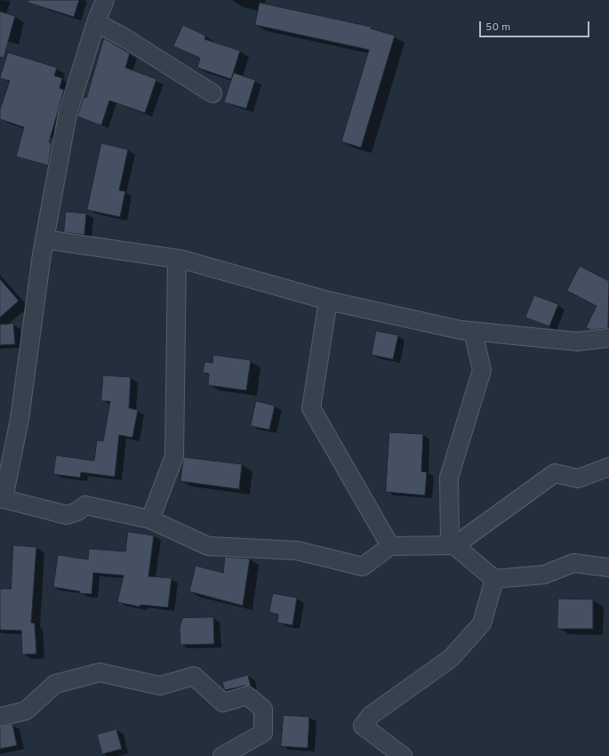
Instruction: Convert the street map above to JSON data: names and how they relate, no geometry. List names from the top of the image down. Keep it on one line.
{"scale_bar":"50 m"}
